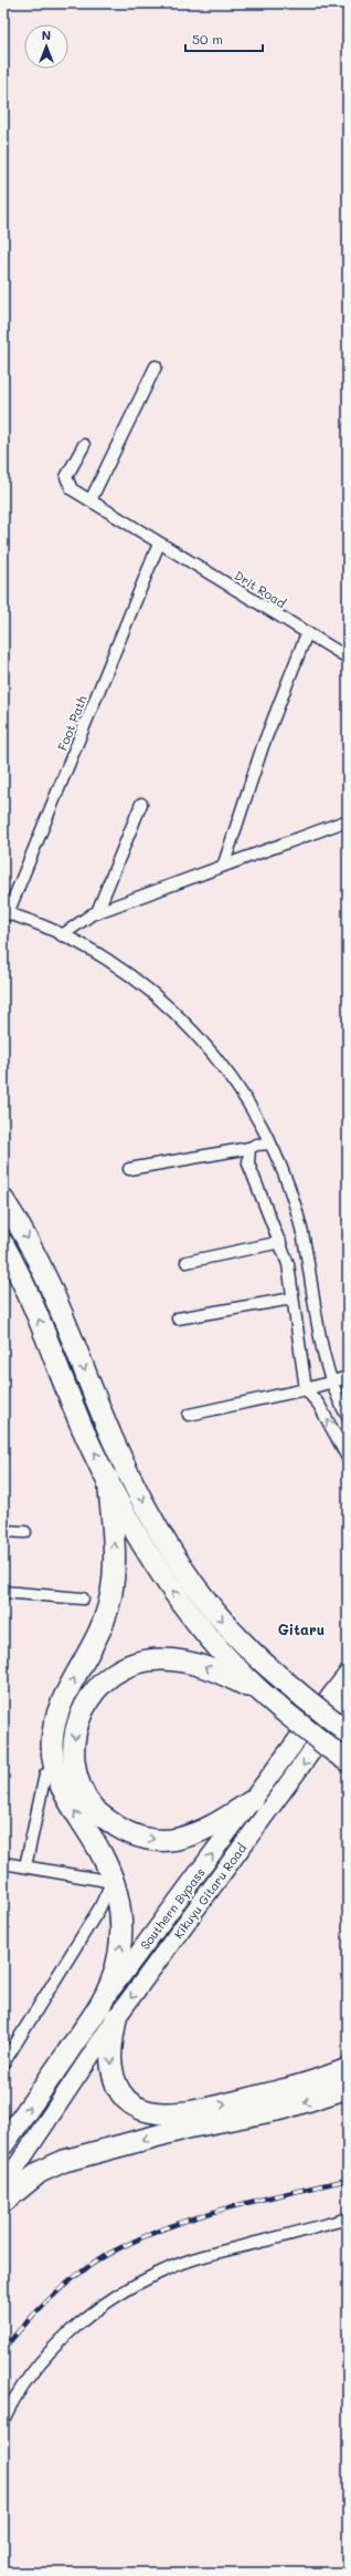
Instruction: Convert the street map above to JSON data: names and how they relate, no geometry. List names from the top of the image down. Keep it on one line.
{"streets":{"highway":["Southern Bypass"],"main road":["Kikuyu Gitaru Road"],"street":["Drit Road","Foot Path"]},"crossings":[["Drit Road","Foot Path"]],"one_way":["Kikuyu Gitaru Road","Southern Bypass"],"districts":["Gitaru"],"scale_bar":"50 m","north":"top"}
